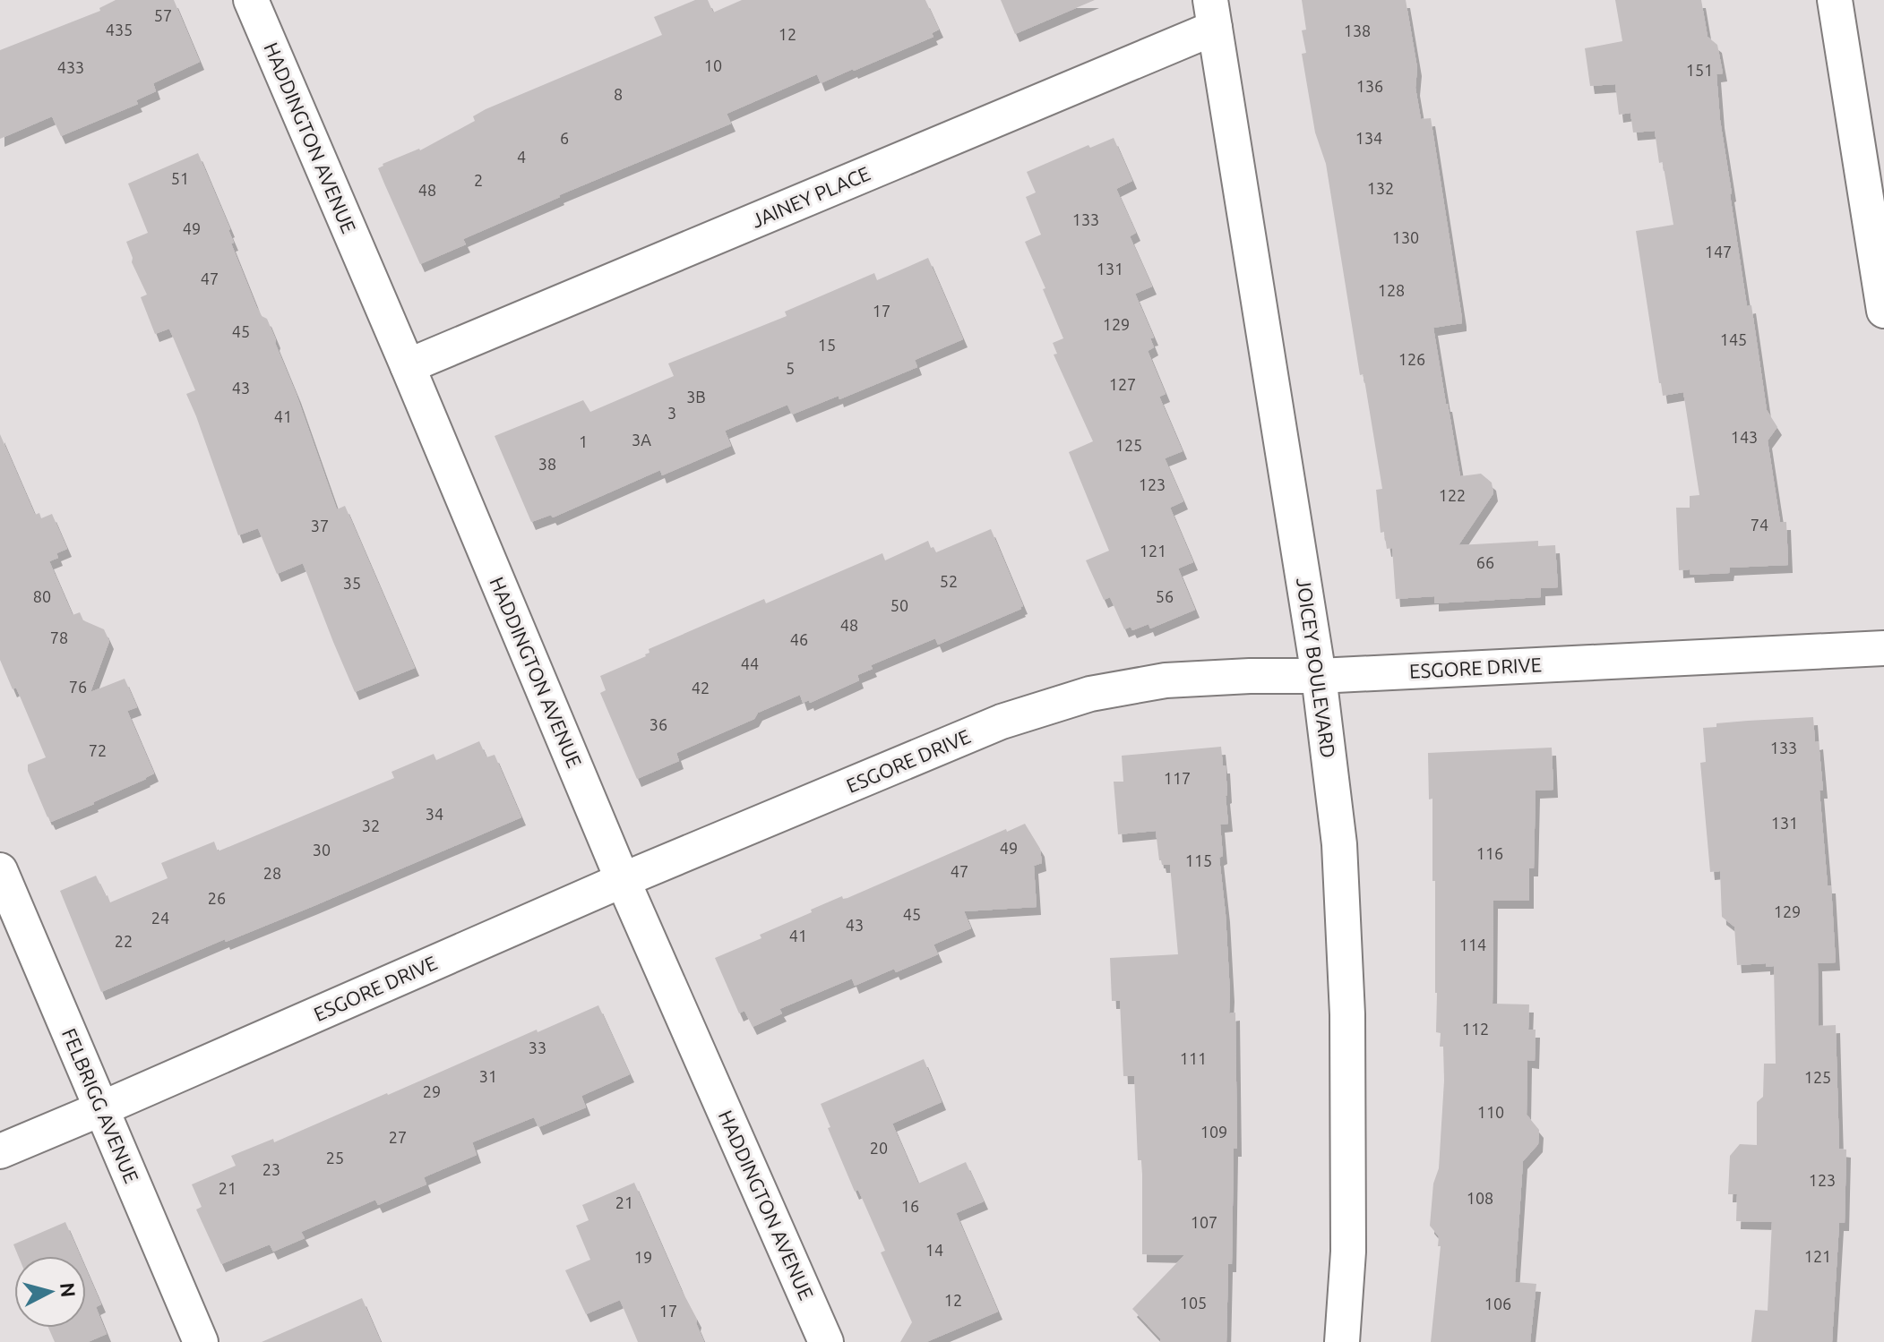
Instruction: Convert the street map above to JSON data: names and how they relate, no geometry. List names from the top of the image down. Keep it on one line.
{"streets":{"street":["HADDINGTON AVENUE","JAINEY PLACE","JOICEY BOULEVARD","ESGORE DRIVE","FELBRIGG AVENUE"]},"crossings":[["HADDINGTON AVENUE","JAINEY PLACE"],["HADDINGTON AVENUE","ESGORE DRIVE"],["JAINEY PLACE","JOICEY BOULEVARD"],["JOICEY BOULEVARD","ESGORE DRIVE"],["ESGORE DRIVE","FELBRIGG AVENUE"]],"house_numbers":["57","435","138","12","10","433","151","136","8","6","134","4","51","2","132","48","133","49","130","147","131","47","128","17","129","45","145","15","126","5","127","43","3B","3","41","143","3A","1","125","38","123","122","74","37","121","66","52","35","80","56","50","48","78","46","44","76","42","36","133","72","117","34","131","32","49","30","116","115","47","28","26","129","45","24","43","41","22","114","112","33","111","31","125","29","110","109","27","20","25","23","123","21","108","21","16","107","14","121","19","12","105","106","17"],"north":"right"}
